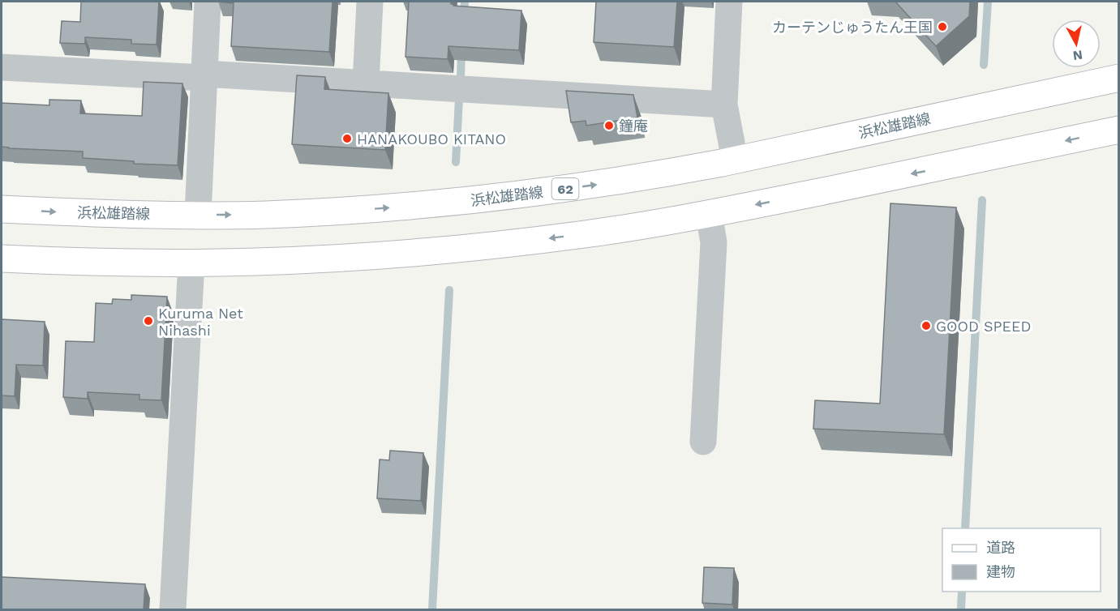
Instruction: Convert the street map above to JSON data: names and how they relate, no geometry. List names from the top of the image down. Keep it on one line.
{"streets":{"main road":["浜松雄踏線","62"]},"places":["カーテンじゅうたん王国","鐘庵","HANAKOUBO KITANO","Kuruma Net Nihashi","GOOD SPEED"],"legend":["道路","建物"],"north":"bottom"}
